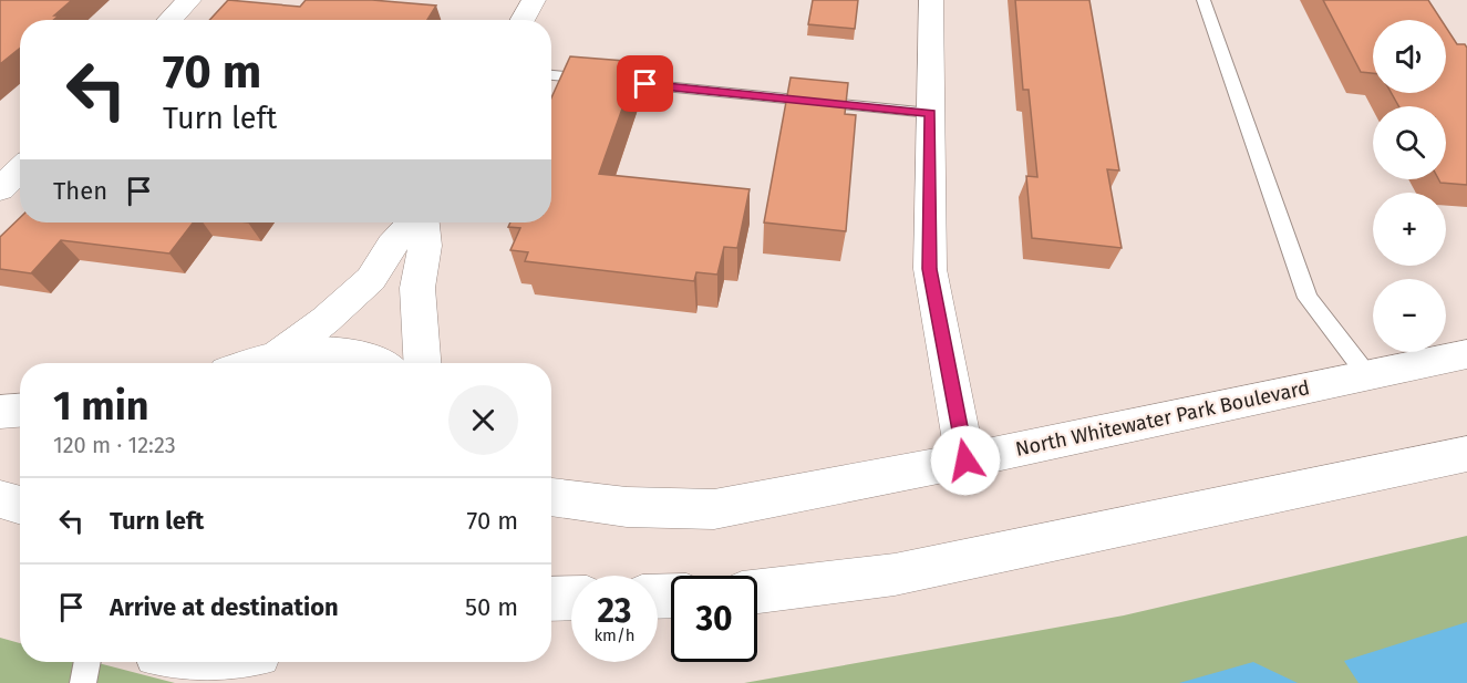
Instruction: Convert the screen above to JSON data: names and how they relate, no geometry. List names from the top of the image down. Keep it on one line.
{"streets":{"street":["North Whitewater Park Boulevard"]},"page":{"map_buttons":["+","−"],"turn":["70 m","Turn left"],"then":"Then","heading":["1 min","120 m · 12:23"],"list":[{"name":"Turn left","value":"70 m"},{"name":"Arrive at destination","value":"50 m"}],"speed":"23 km/h","limit":"30"}}
